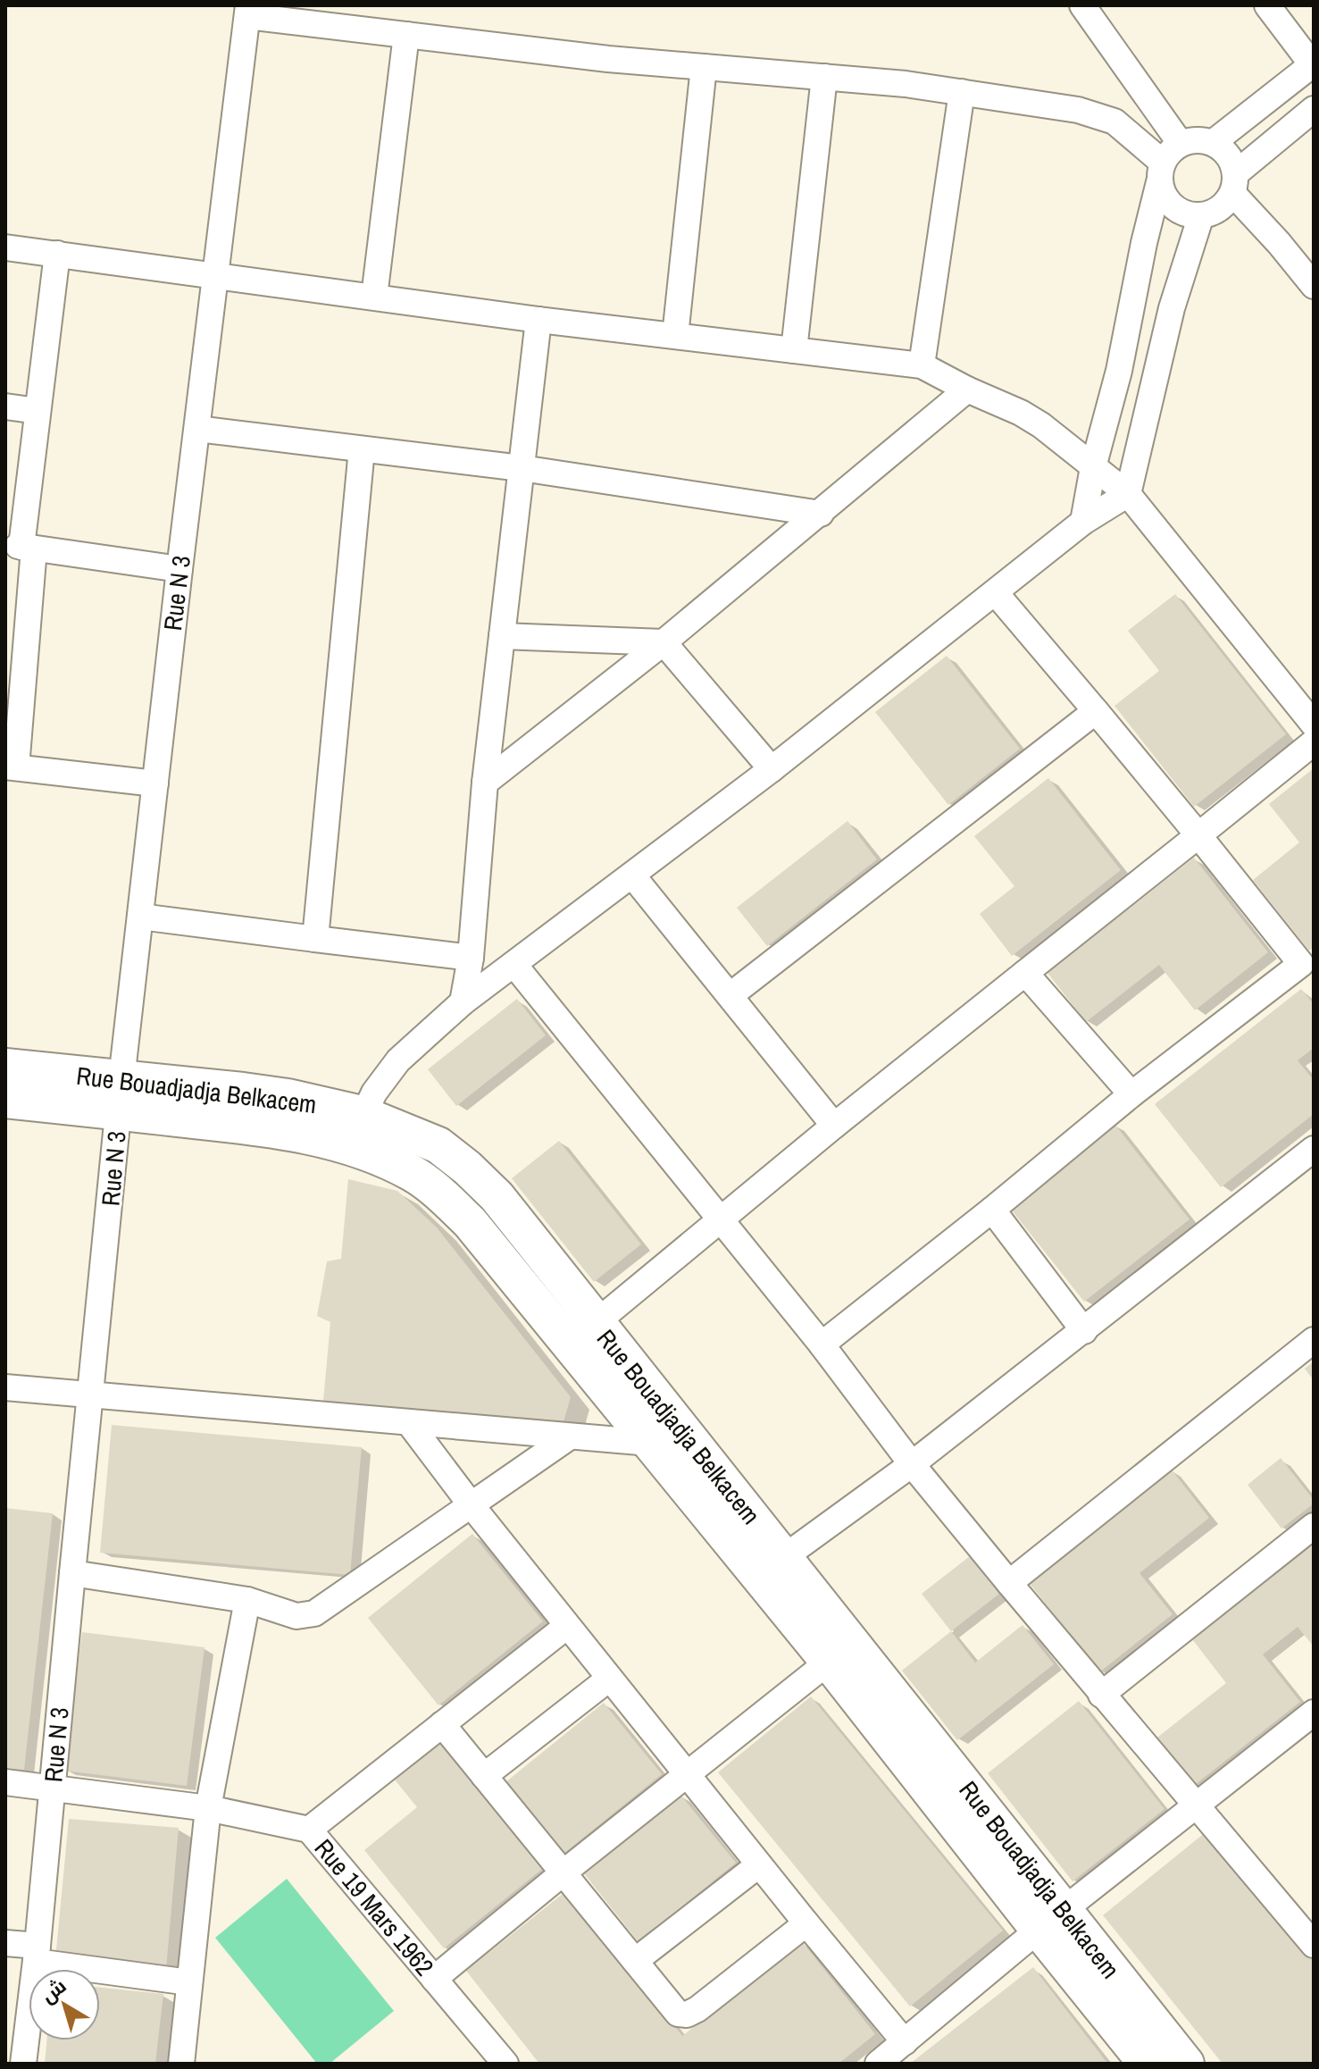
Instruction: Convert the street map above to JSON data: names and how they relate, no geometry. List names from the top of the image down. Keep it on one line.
{"streets":{"street":["Rue N 3","Rue Bouadjadja Belkacem","Rue 19 Mars 1962"]},"crossings":[["Rue N 3","Rue Bouadjadja Belkacem"],["Rue N 3","Rue 19 Mars 1962"]],"north":"top left"}
